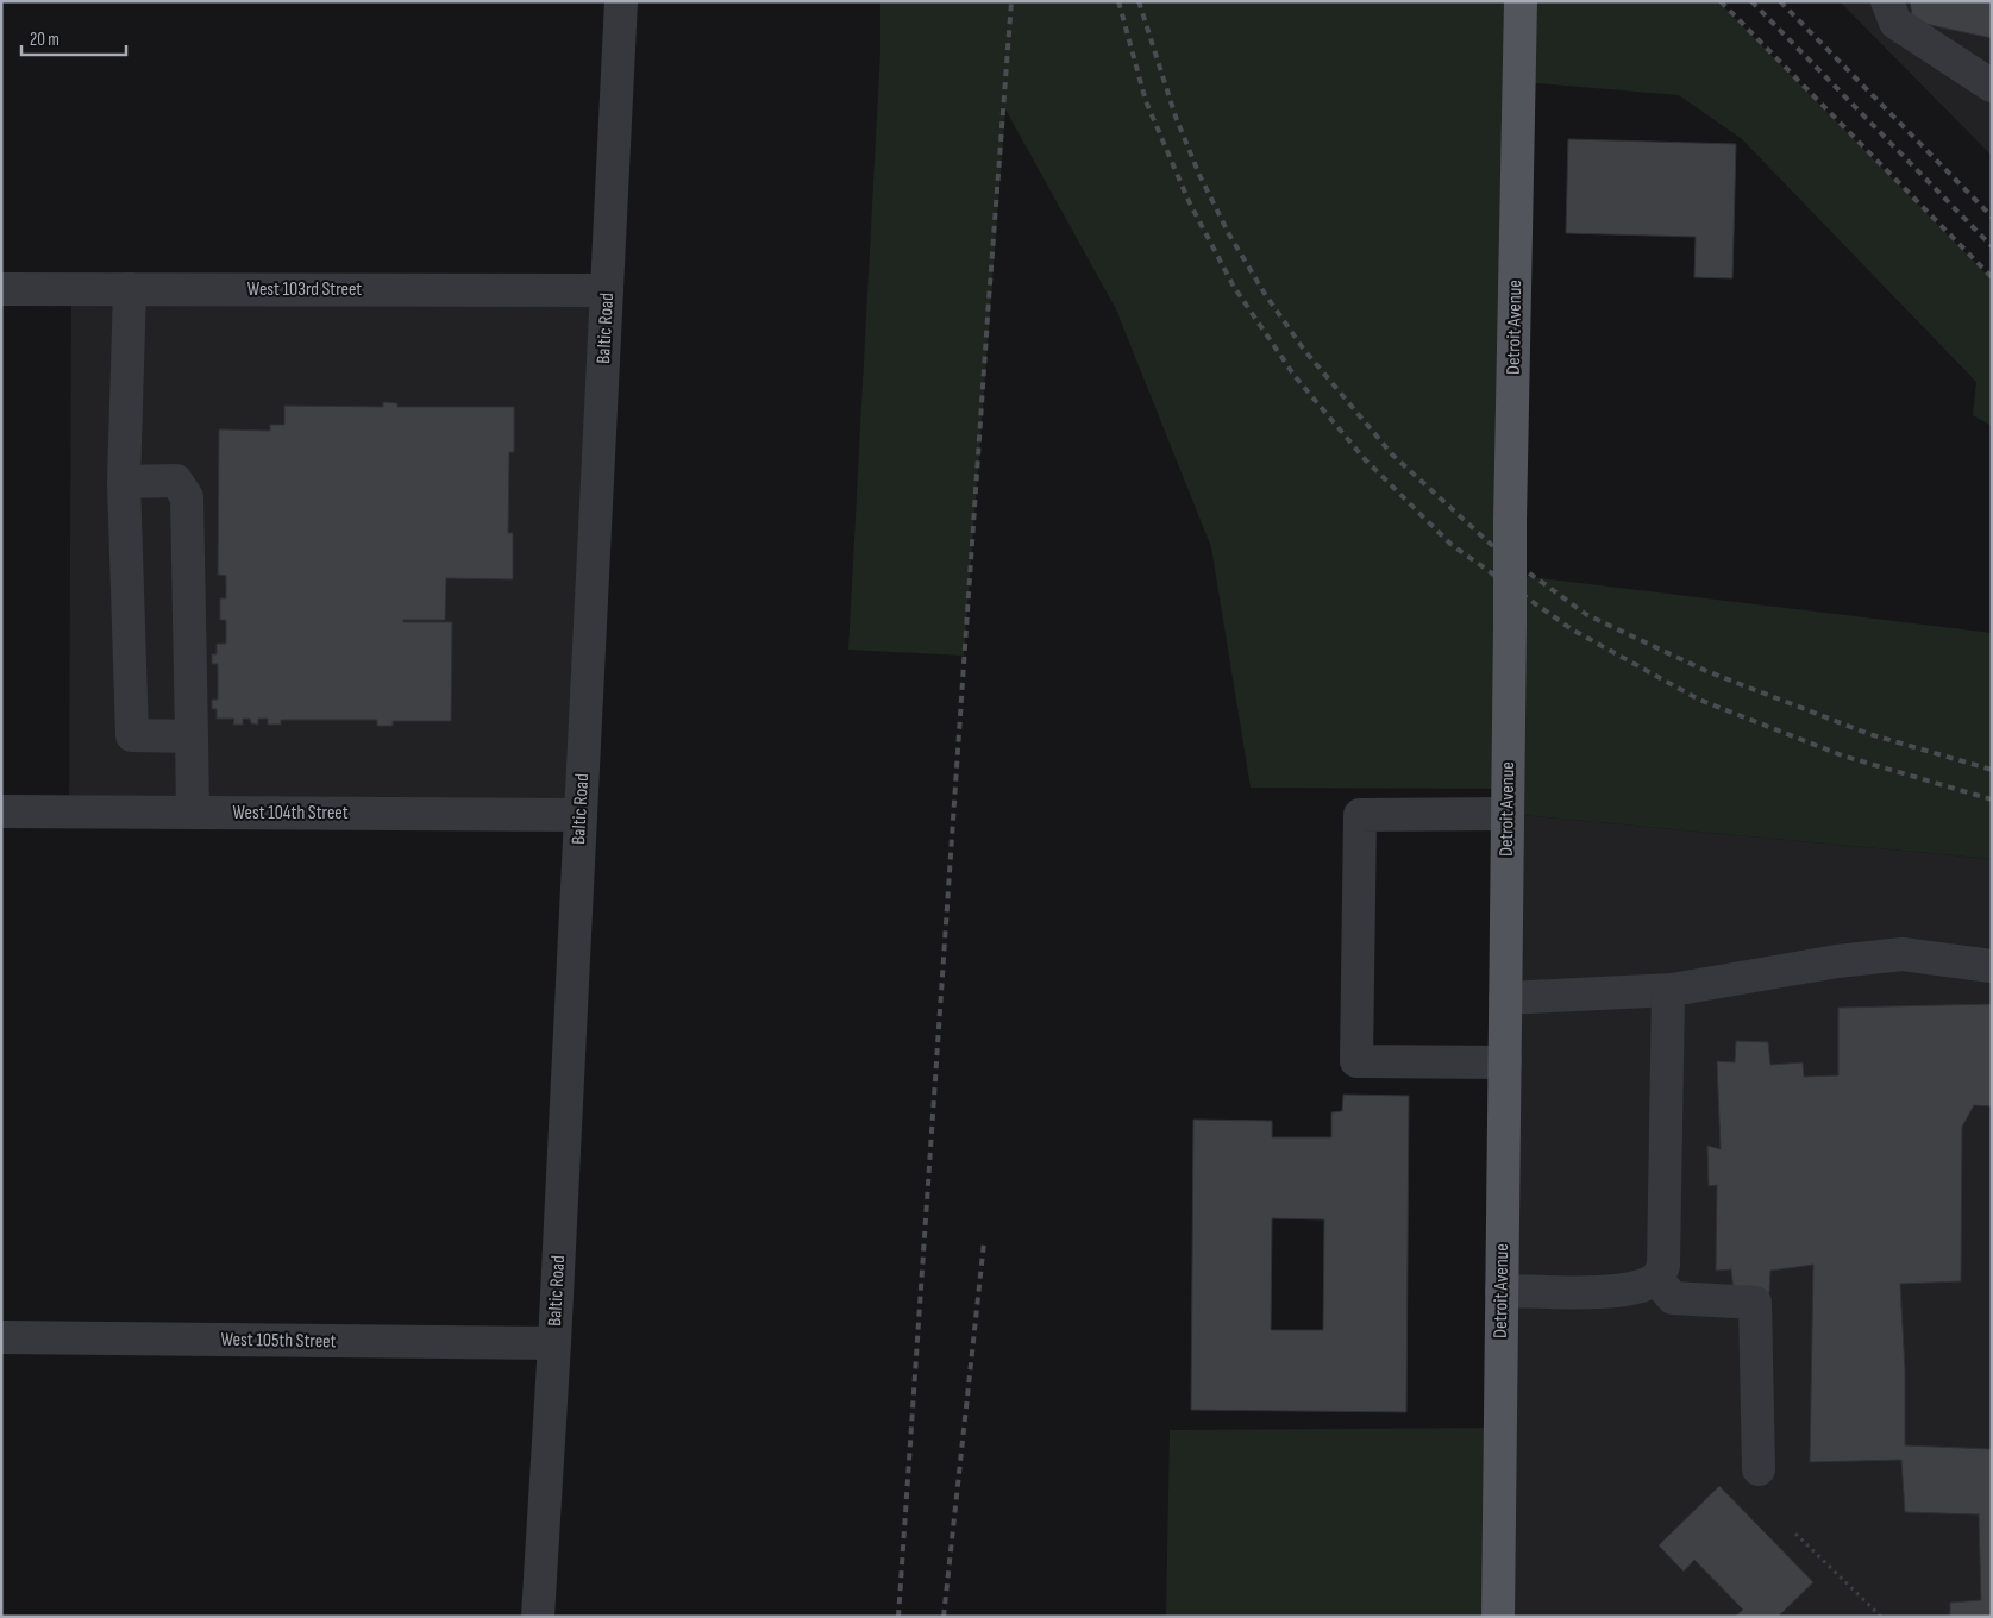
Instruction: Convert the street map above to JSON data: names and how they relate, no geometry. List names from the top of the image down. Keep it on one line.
{"streets":{"main road":["Detroit Avenue"],"street":["West 103rd Street","Baltic Road","West 104th Street","West 105th Street"]},"crossings":[["West 103rd Street","Baltic Road"],["Baltic Road","West 104th Street"],["Baltic Road","West 105th Street"]],"scale_bar":"20 m"}
